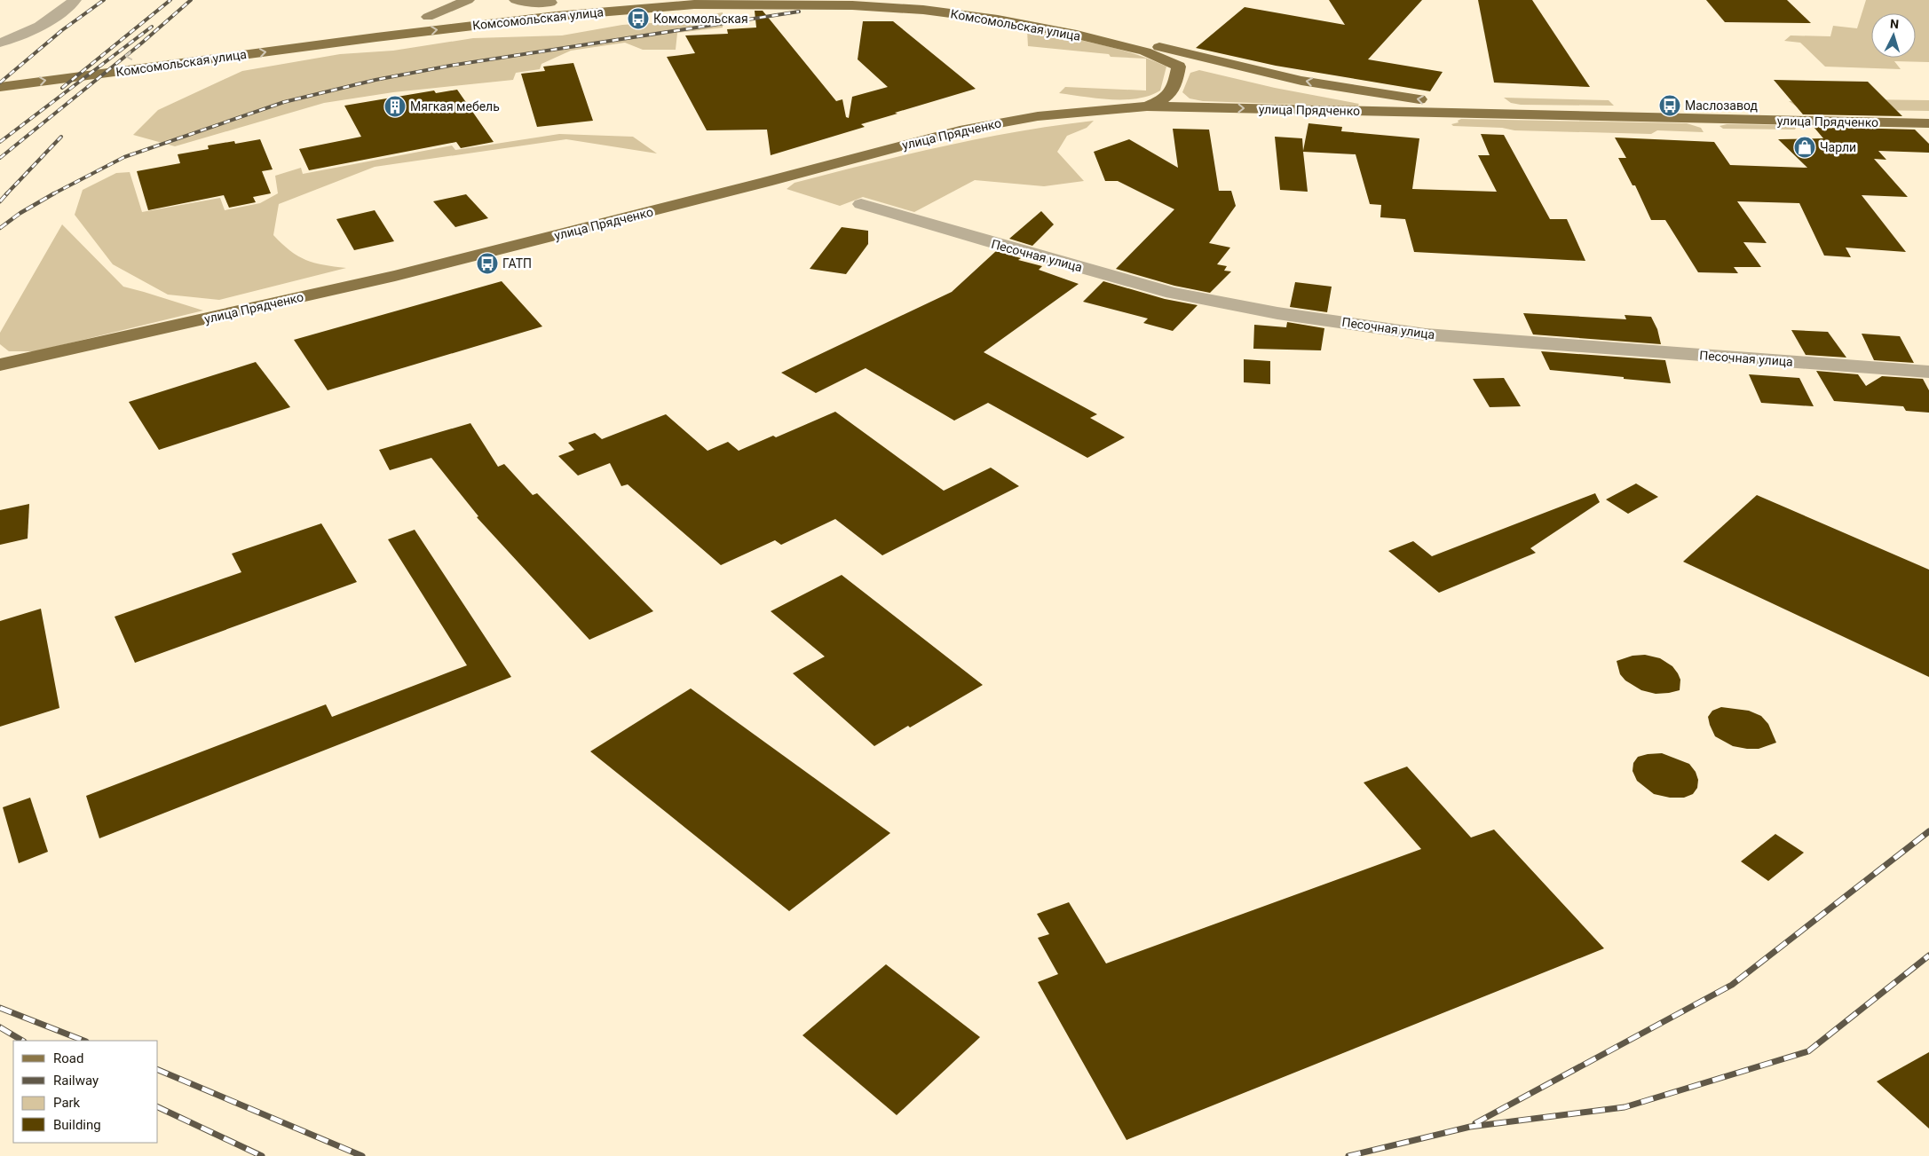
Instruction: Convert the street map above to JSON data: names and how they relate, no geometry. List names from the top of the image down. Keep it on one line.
{"streets":{"main road":["Комсомольская улица","улица Прядченко"],"street":["Песочная улица"]},"crossings":[["Комсомольская улица","улица Прядченко"]],"places":{"bus stop":["Комсомольская","Маслозавод","ГАТП"],"building":["Мягкая мебель"],"shop":["Чарли"]},"legend":["Road","Railway","Park","Building"],"north":"top"}
